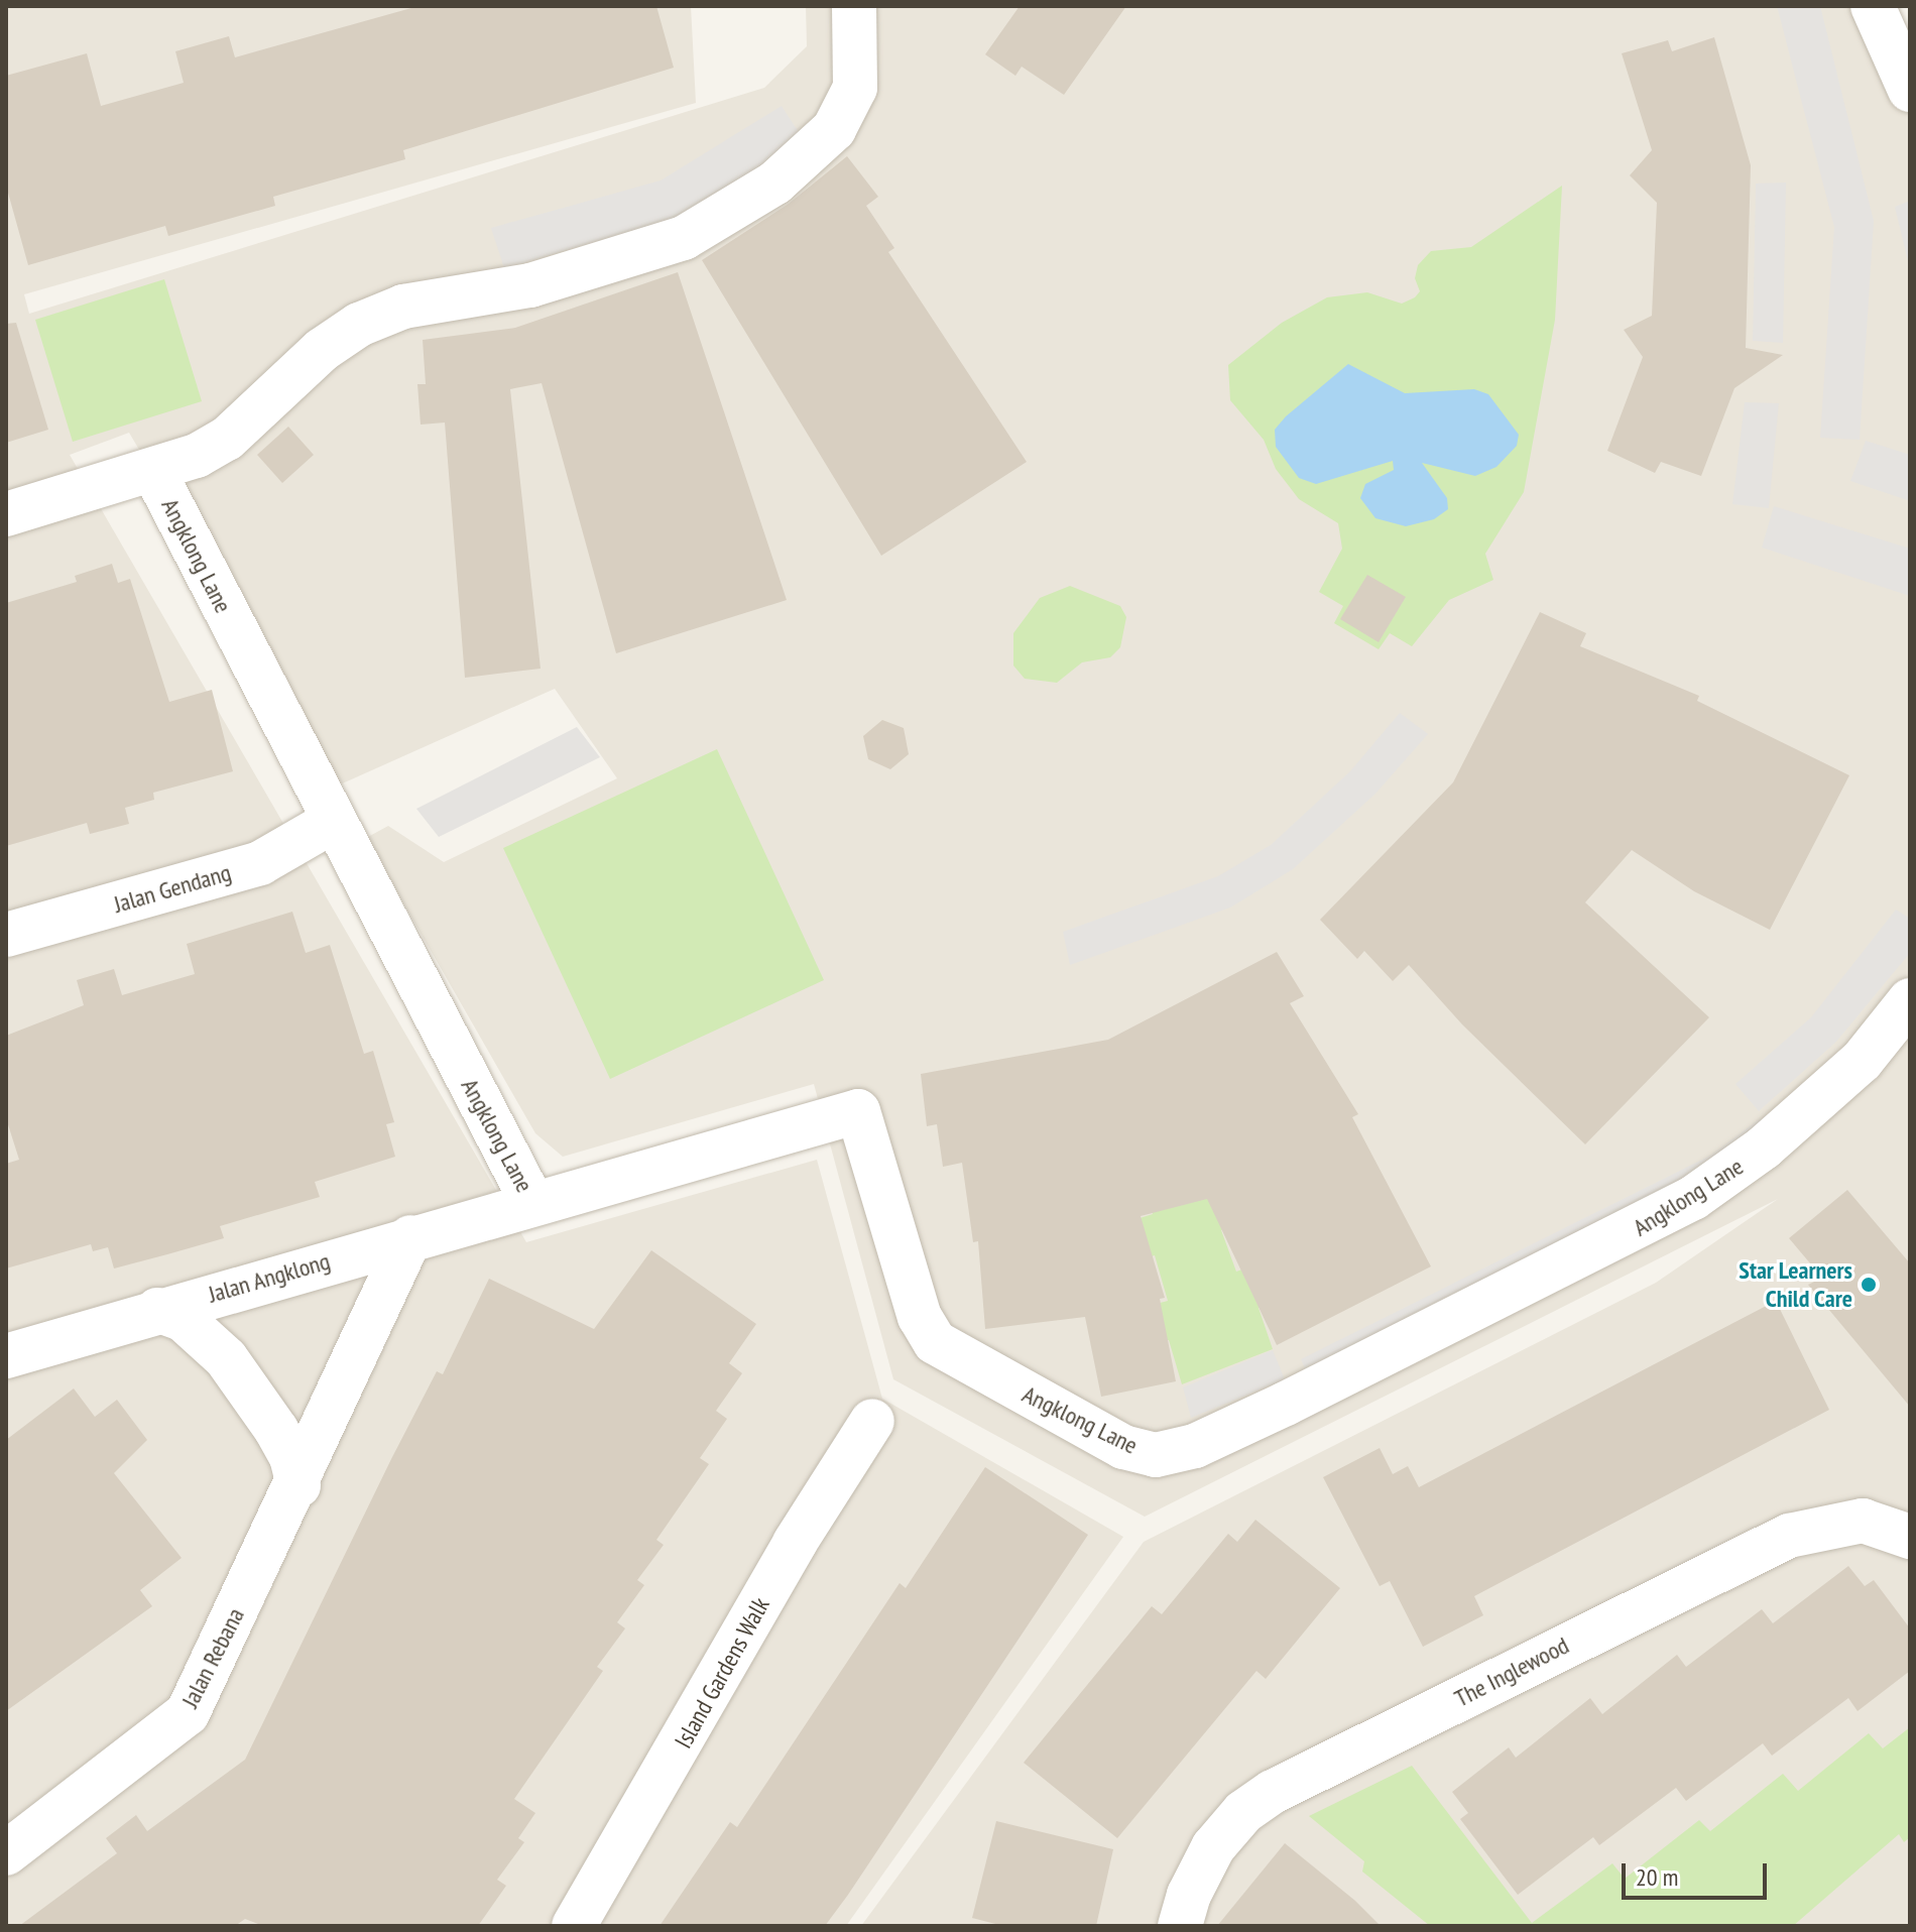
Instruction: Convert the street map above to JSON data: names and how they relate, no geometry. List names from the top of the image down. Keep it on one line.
{"streets":{"street":["Angklong Lane","Jalan Gendang","Jalan Angklong","Jalan Rebana","The Inglewood","Island Gardens Walk"]},"crossings":[["Angklong Lane","Jalan Gendang"],["Angklong Lane","Jalan Angklong"],["Jalan Angklong","Jalan Rebana"]],"places":["Star Learners Child Care"],"scale_bar":"20 m"}
